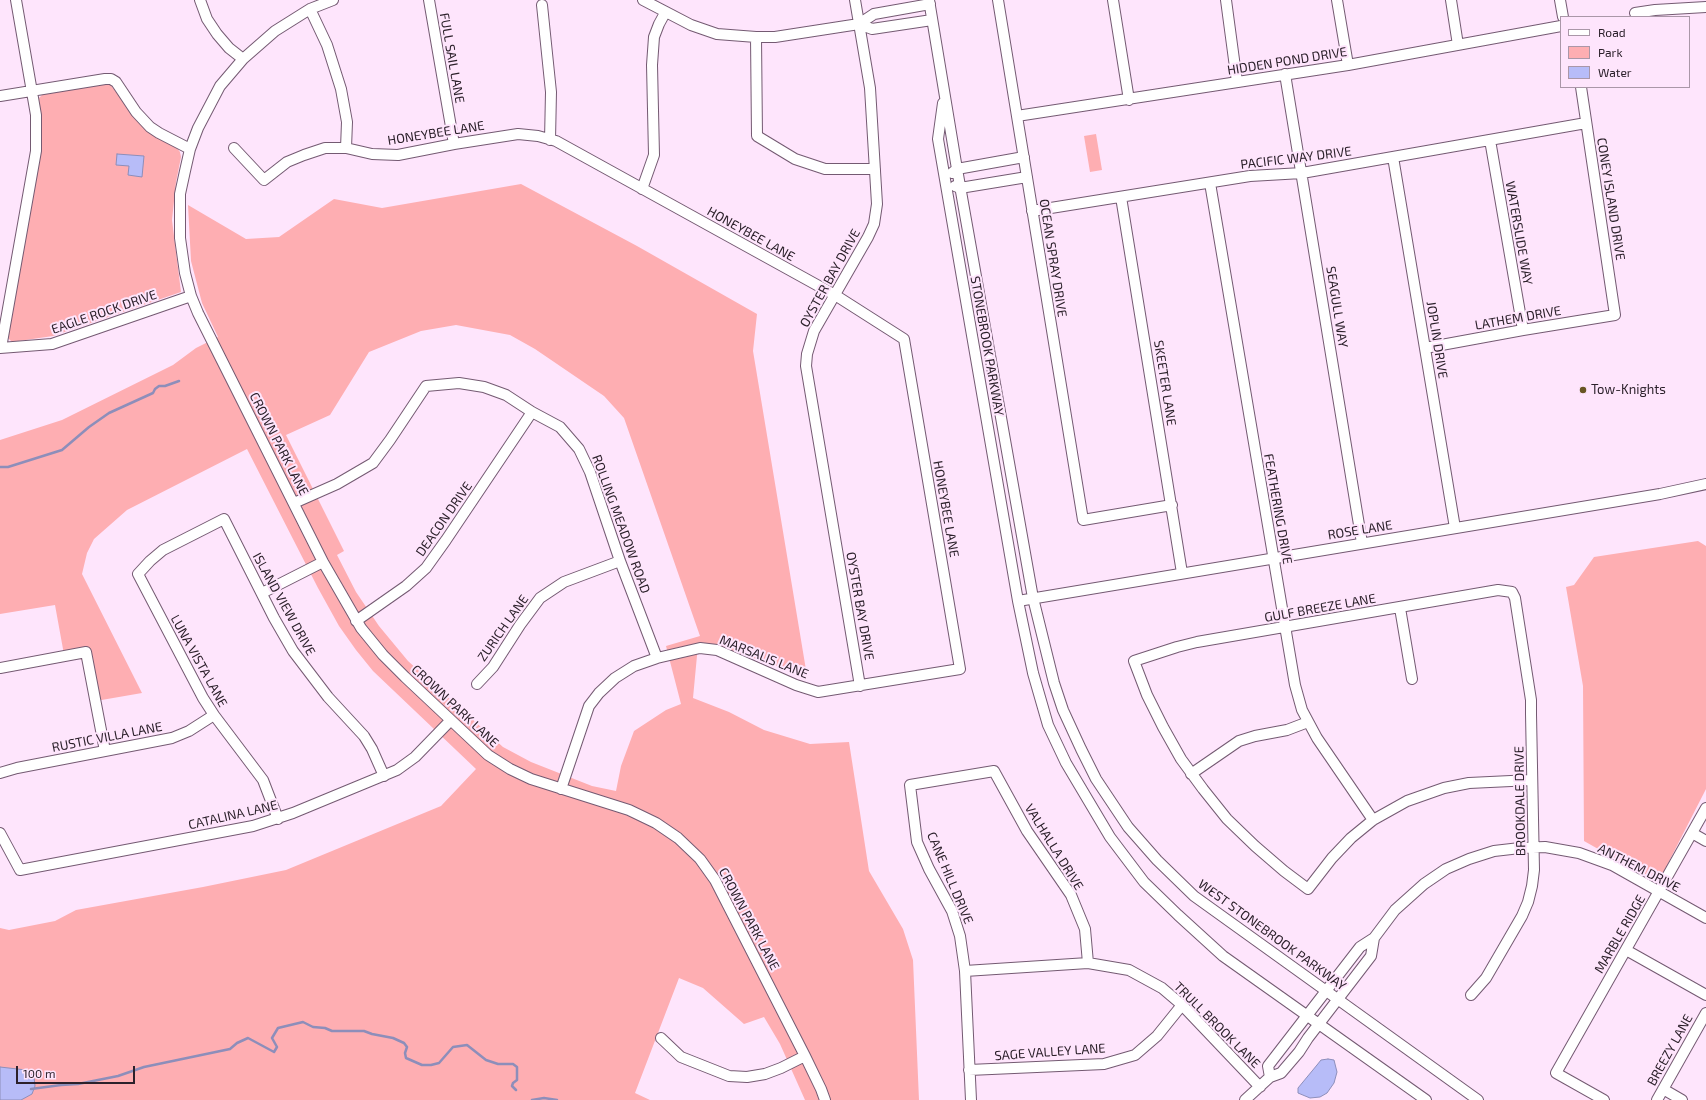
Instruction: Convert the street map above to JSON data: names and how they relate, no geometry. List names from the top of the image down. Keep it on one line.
{"streets":{"street":["FULL SAIL LANE","HIDDEN POND DRIVE","HONEYBEE LANE","PACIFIC WAY DRIVE","CONEY ISLAND DRIVE","WATERSLIDE WAY","OCEAN SPRAY DRIVE","OYSTER BAY DRIVE","SEAGULL WAY","EAGLE ROCK DRIVE","LATHEM DRIVE","JOPLIN DRIVE","STONEBROOK PARKWAY","SKEETER LANE","CROWN PARK LANE","FEATHERING DRIVE","DEACON DRIVE","ROLLING MEADOW ROAD","ROSE LANE","ISLAND VIEW DRIVE","GULF BREEZE LANE","ZURICH LANE","MARSALIS LANE","LUNA VISTA LANE","RUSTIC VILLA LANE","BROOKDALE DRIVE","CATALINA LANE","VALHALLA DRIVE","ANTHEM DRIVE","CANE HILL DRIVE","MARBLE RIDGE","WEST STONEBROOK PARKWAY","TRULL BROOK LANE","BREEZY LANE","SAGE VALLEY LANE"]},"crossings":[["FULL SAIL LANE","HONEYBEE LANE"],["HIDDEN POND DRIVE","OCEAN SPRAY DRIVE"],["HIDDEN POND DRIVE","SEAGULL WAY"],["HONEYBEE LANE","OYSTER BAY DRIVE"],["HONEYBEE LANE","MARSALIS LANE"],["PACIFIC WAY DRIVE","CONEY ISLAND DRIVE"],["PACIFIC WAY DRIVE","WATERSLIDE WAY"],["PACIFIC WAY DRIVE","OCEAN SPRAY DRIVE"],["PACIFIC WAY DRIVE","SEAGULL WAY"],["PACIFIC WAY DRIVE","JOPLIN DRIVE"],["PACIFIC WAY DRIVE","SKEETER LANE"],["PACIFIC WAY DRIVE","FEATHERING DRIVE"],["CONEY ISLAND DRIVE","LATHEM DRIVE"],["WATERSLIDE WAY","LATHEM DRIVE"],["OCEAN SPRAY DRIVE","SKEETER LANE"],["OYSTER BAY DRIVE","MARSALIS LANE"],["SEAGULL WAY","ROSE LANE"],["EAGLE ROCK DRIVE","CROWN PARK LANE"],["LATHEM DRIVE","JOPLIN DRIVE"],["JOPLIN DRIVE","ROSE LANE"],["STONEBROOK PARKWAY","ROSE LANE"],["STONEBROOK PARKWAY","WEST STONEBROOK PARKWAY"],["SKEETER LANE","ROSE LANE"],["CROWN PARK LANE","DEACON DRIVE"],["CROWN PARK LANE","ROLLING MEADOW ROAD"],["CROWN PARK LANE","MARSALIS LANE"],["CROWN PARK LANE","CATALINA LANE"],["FEATHERING DRIVE","ROSE LANE"],["FEATHERING DRIVE","GULF BREEZE LANE"],["DEACON DRIVE","ROLLING MEADOW ROAD"],["ROLLING MEADOW ROAD","ZURICH LANE"],["ROLLING MEADOW ROAD","MARSALIS LANE"],["ROSE LANE","WEST STONEBROOK PARKWAY"],["ISLAND VIEW DRIVE","LUNA VISTA LANE"],["ISLAND VIEW DRIVE","CATALINA LANE"],["GULF BREEZE LANE","BROOKDALE DRIVE"],["LUNA VISTA LANE","RUSTIC VILLA LANE"],["LUNA VISTA LANE","CATALINA LANE"],["BROOKDALE DRIVE","ANTHEM DRIVE"],["VALHALLA DRIVE","CANE HILL DRIVE"],["VALHALLA DRIVE","TRULL BROOK LANE"],["ANTHEM DRIVE","MARBLE RIDGE"],["ANTHEM DRIVE","WEST STONEBROOK PARKWAY"],["ANTHEM DRIVE","TRULL BROOK LANE"],["CANE HILL DRIVE","TRULL BROOK LANE"],["CANE HILL DRIVE","SAGE VALLEY LANE"],["TRULL BROOK LANE","SAGE VALLEY LANE"]],"places":["Tow-Knights"],"legend":["Road","Park","Water"],"scale_bar":"100 m"}
